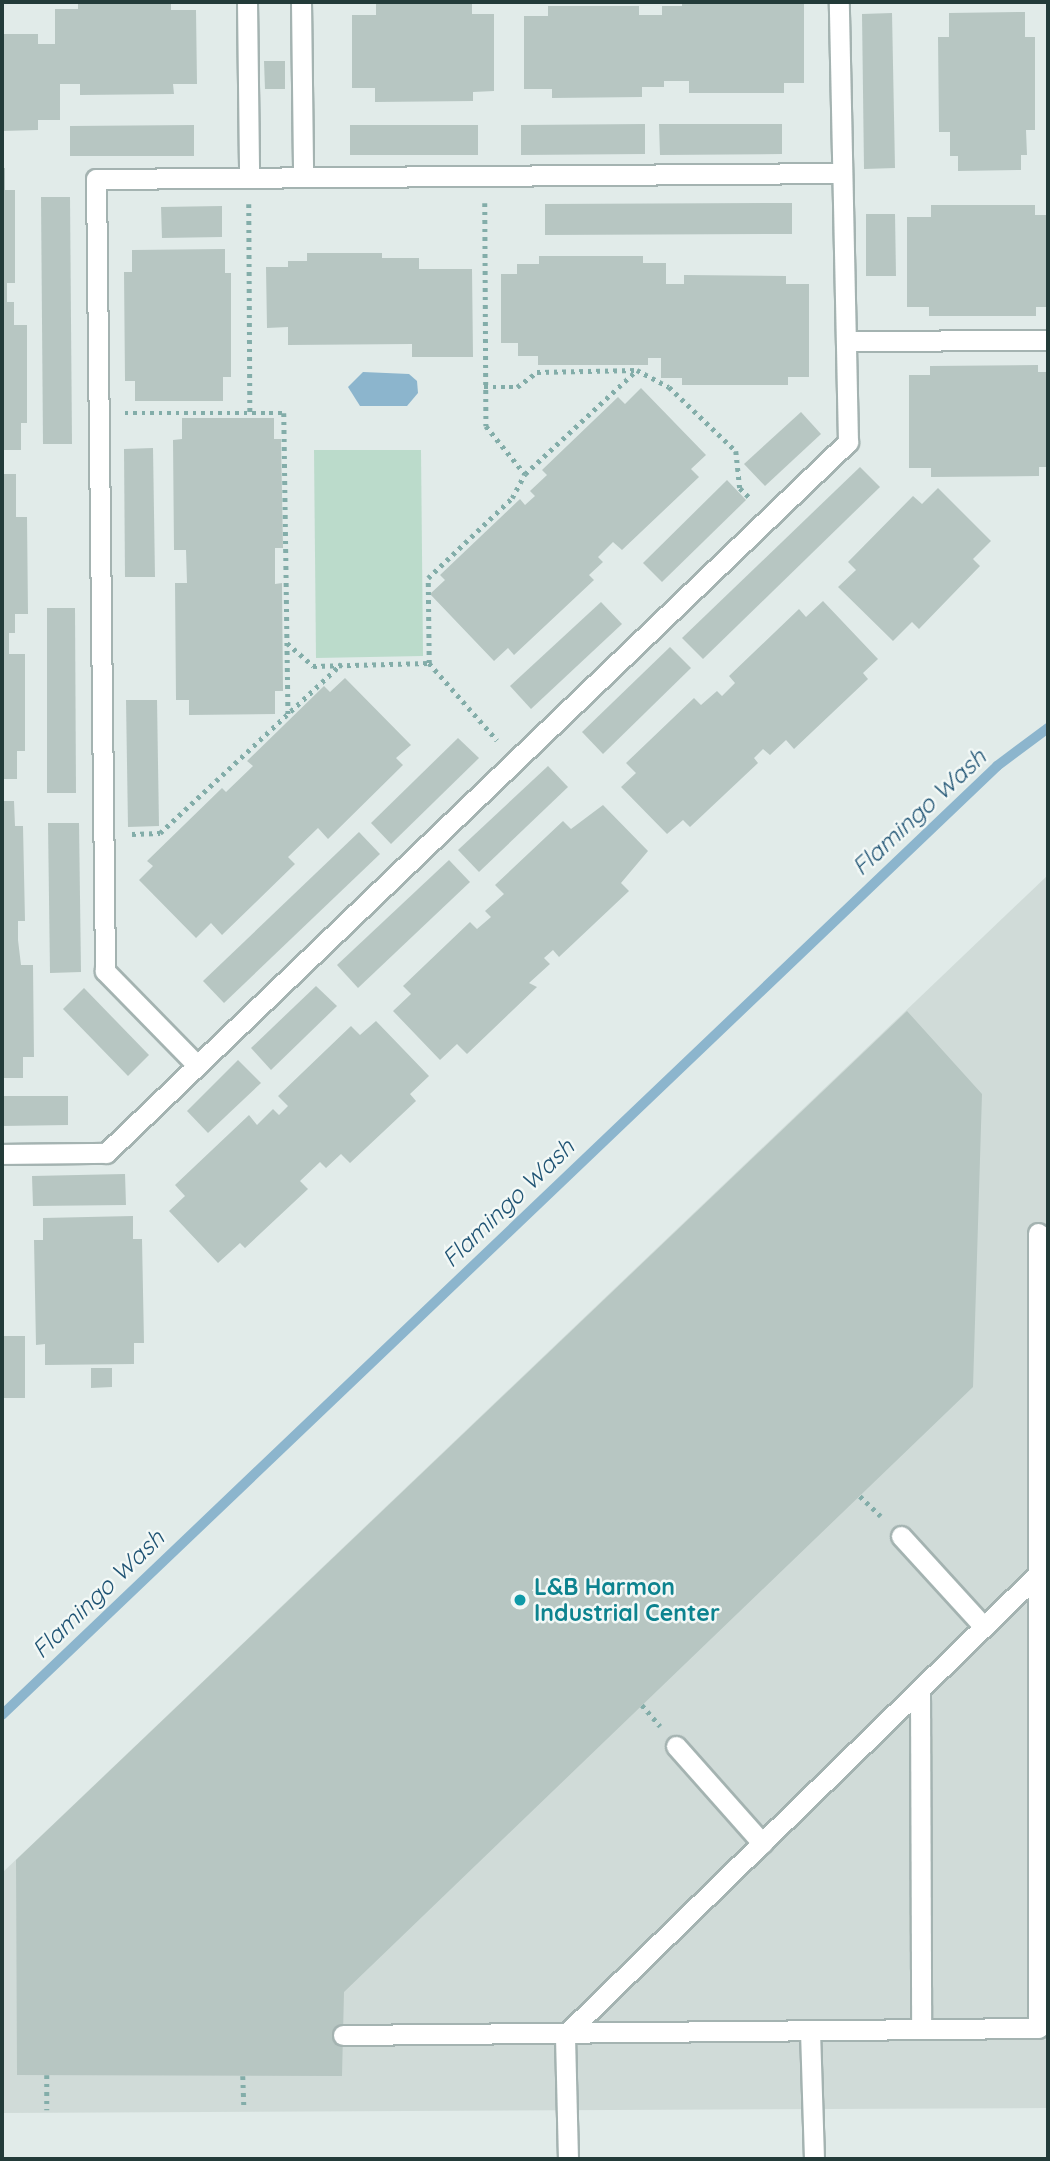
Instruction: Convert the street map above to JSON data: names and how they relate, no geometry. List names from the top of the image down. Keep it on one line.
{"water":["Flamingo Wash"],"places":["L&B Harmon Industrial Center"]}
